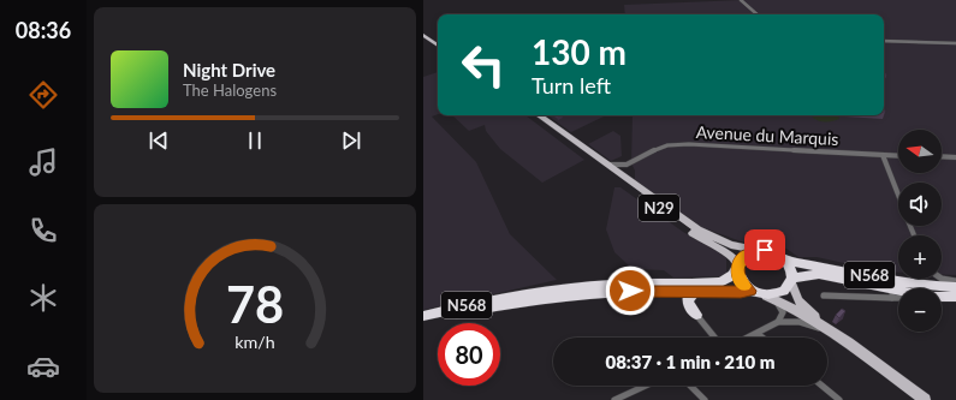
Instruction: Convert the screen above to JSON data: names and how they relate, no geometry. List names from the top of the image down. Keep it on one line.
{"streets":{"highway":["N568"],"main road":["N29"],"street":["Avenue du Marquis"]},"crossings":[["Avenue du Marquis","N29"],["N29","N568"]],"north":"left","page":{"tabs":"08:36","turn":["130 m","Turn left"],"song":["Night Drive","The Halogens"],"map_buttons":["+","−"],"limit":"80","trip":"08:37 · 1 min · 210 m","gauge":["78","km/h"]}}
